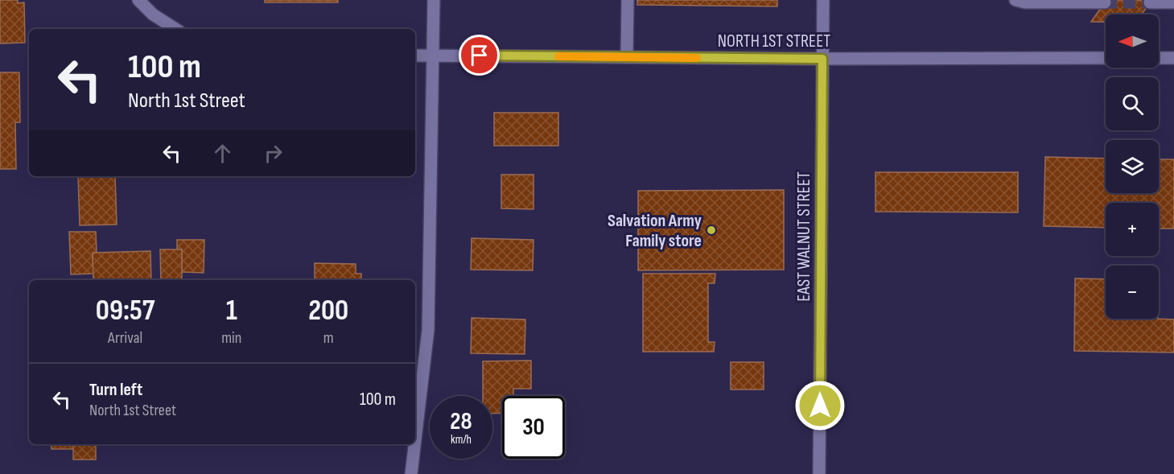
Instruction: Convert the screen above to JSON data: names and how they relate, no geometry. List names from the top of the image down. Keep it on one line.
{"streets":{"street":["NORTH 1ST STREET","EAST WALNUT STREET"]},"crossings":[["NORTH 1ST STREET","EAST WALNUT STREET"]],"places":["Salvation Army Family store"],"north":"left","page":{"map_buttons":["+","−"],"turn":["100 m","North 1st Street"],"eta":["09:57","Arrival","1","min","200","m"],"list":[{"name":"Turn left","note":"North 1st Street","value":"100 m"}],"speed":"28 km/h","limit":"30"}}
